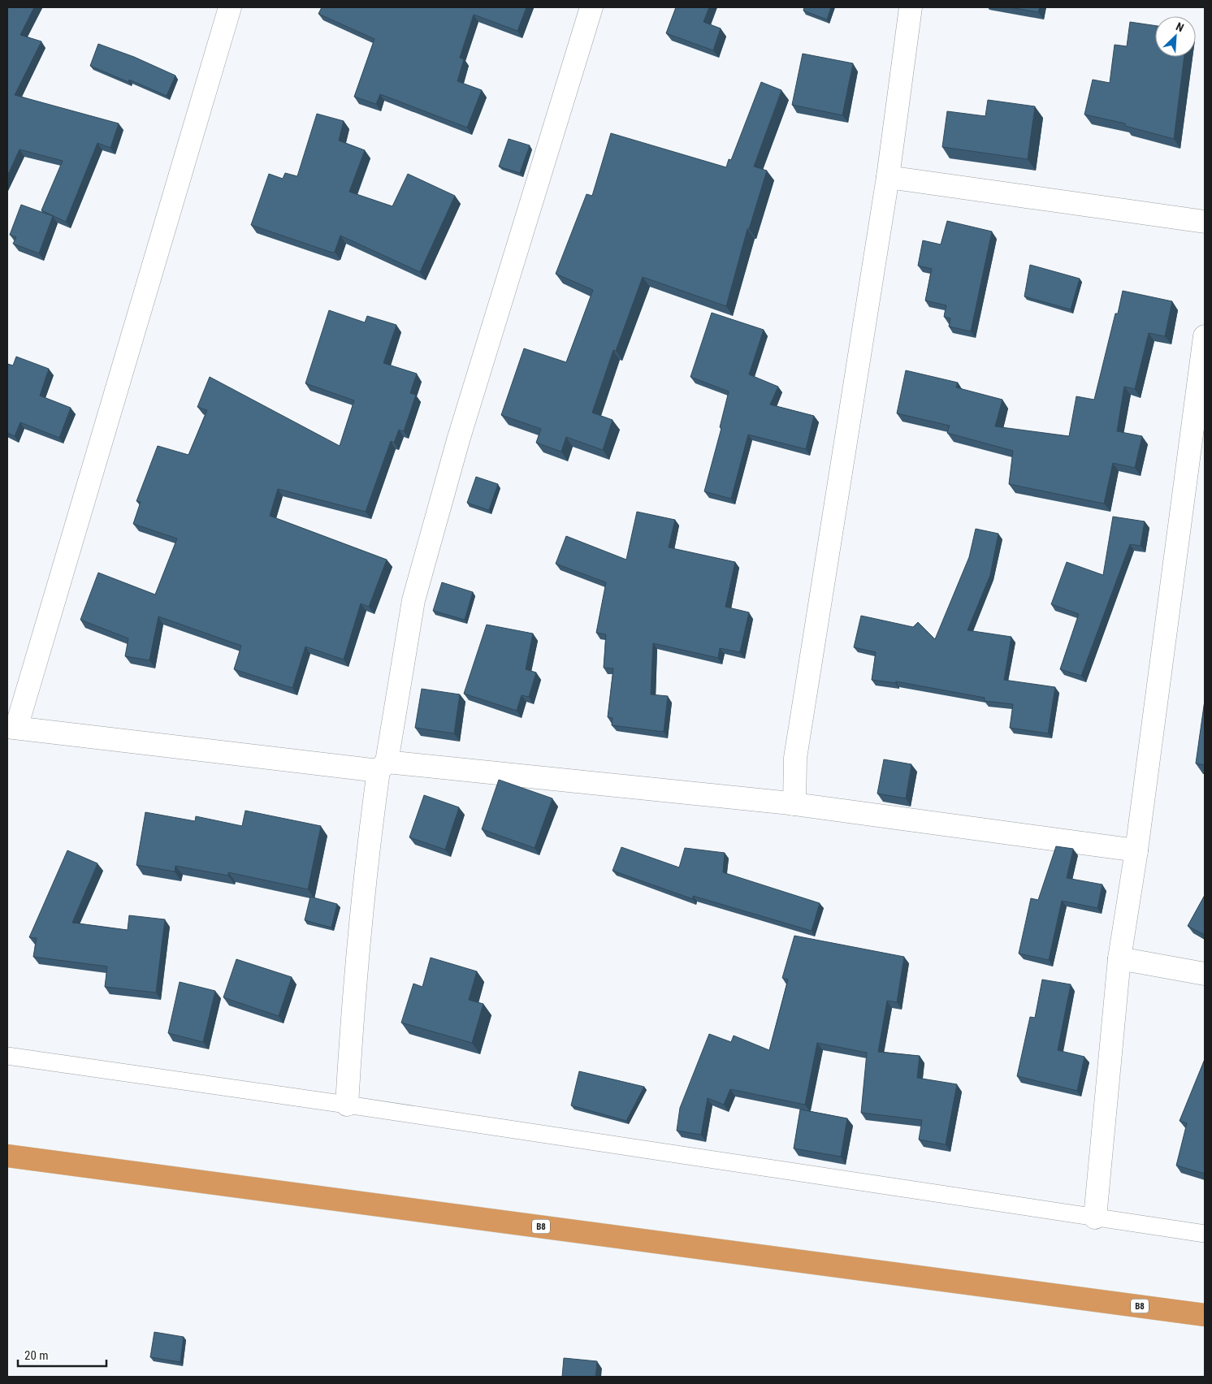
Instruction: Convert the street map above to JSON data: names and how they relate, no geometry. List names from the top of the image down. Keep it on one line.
{"streets":{"highway":["B8"]},"scale_bar":"20 m","north":"top right"}
